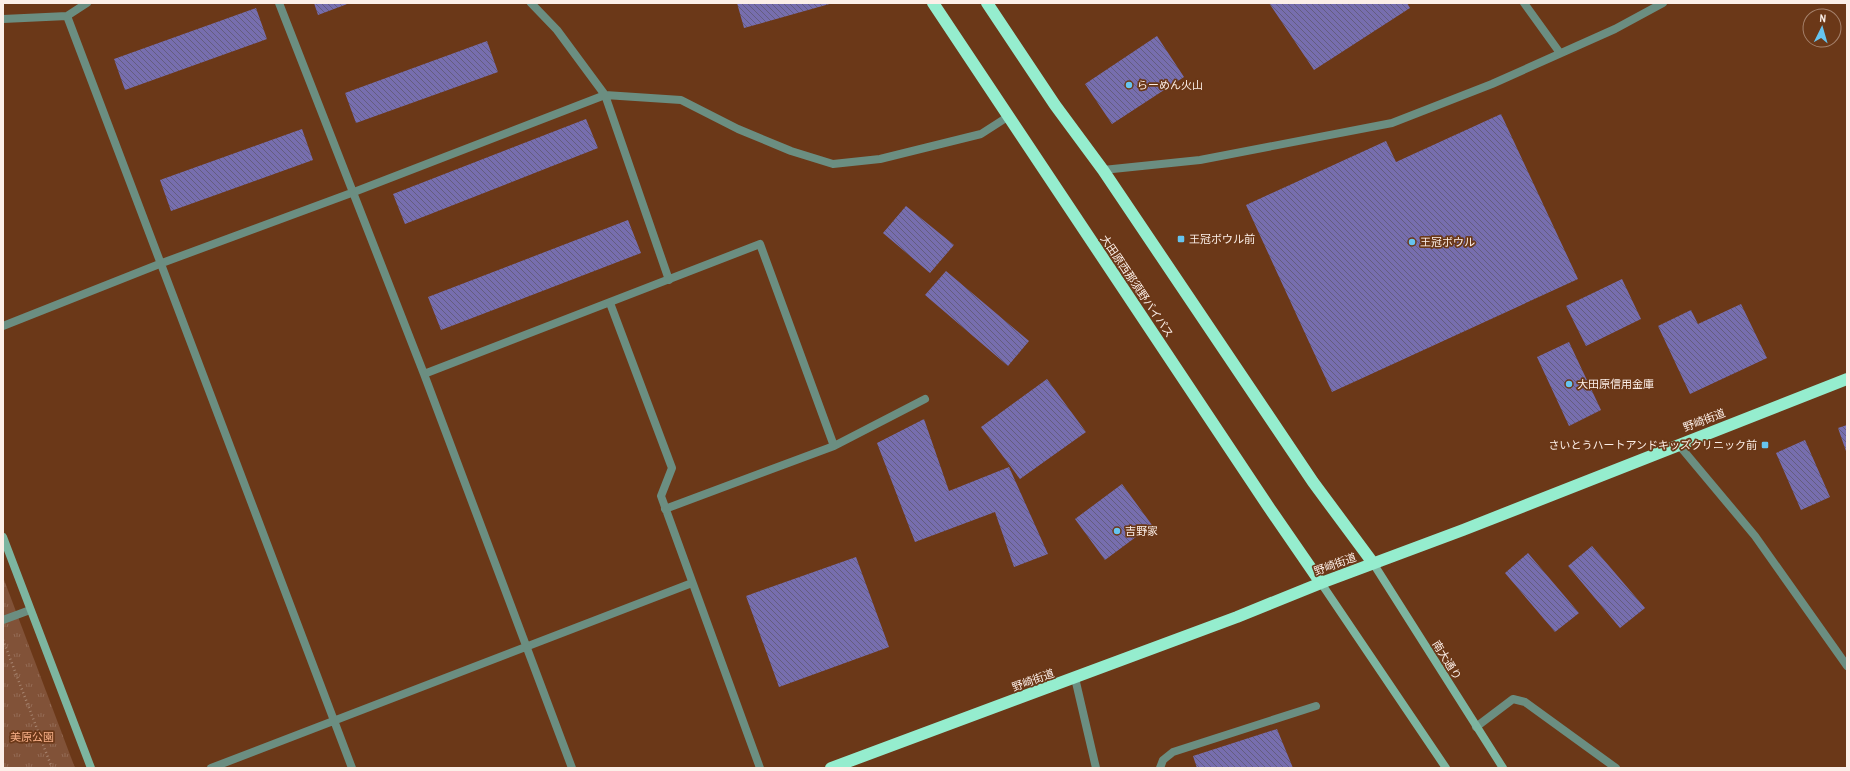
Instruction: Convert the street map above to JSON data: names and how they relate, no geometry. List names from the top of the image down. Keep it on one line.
{"streets":{"highway":["大田原西那須野バイパス","野崎街道"],"street":["南大通り"]},"crossings":[["大田原西那須野バイパス","野崎街道"],["野崎街道","南大通り"]],"parks":["美原公園"],"places":{"other":["らーめん火山","王冠ボウル","大田原信用金庫","吉野家"],"transit":["王冠ボウル前","さいとうハートアンドキッズクリニック前"]},"north":"top"}
